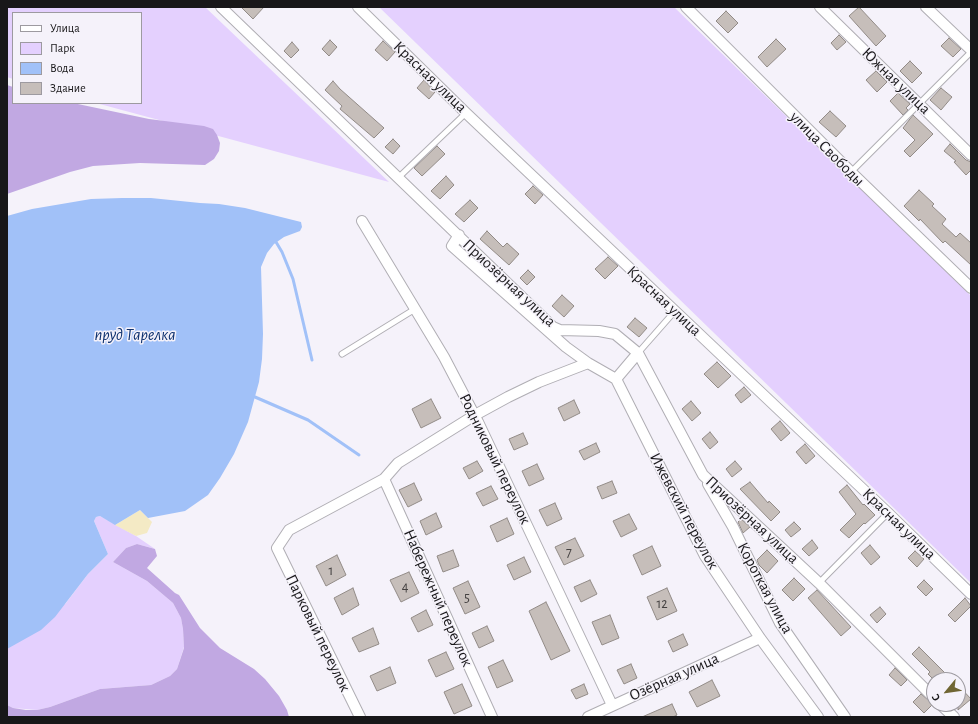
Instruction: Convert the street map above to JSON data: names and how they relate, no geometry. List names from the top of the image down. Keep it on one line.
{"streets":{"street":["Красная улица","Южная улица","улица Свободы","Приозёрная улица","Родниковый переулок","Ижевский переулок","Короткая улица","Набережный переулок","Парковый переулок","Озёрная улица"]},"crossings":[["Приозёрная улица","Короткая улица"],["Родниковый переулок","Озёрная улица"],["Ижевский переулок","Озёрная улица"],["Набережный переулок","Парковый переулок"]],"water":["пруд Тарелка"],"house_numbers":["7","1","4","5","12"],"legend":["Улица","Парк","Вода","Здание"],"north":"bottom left"}
